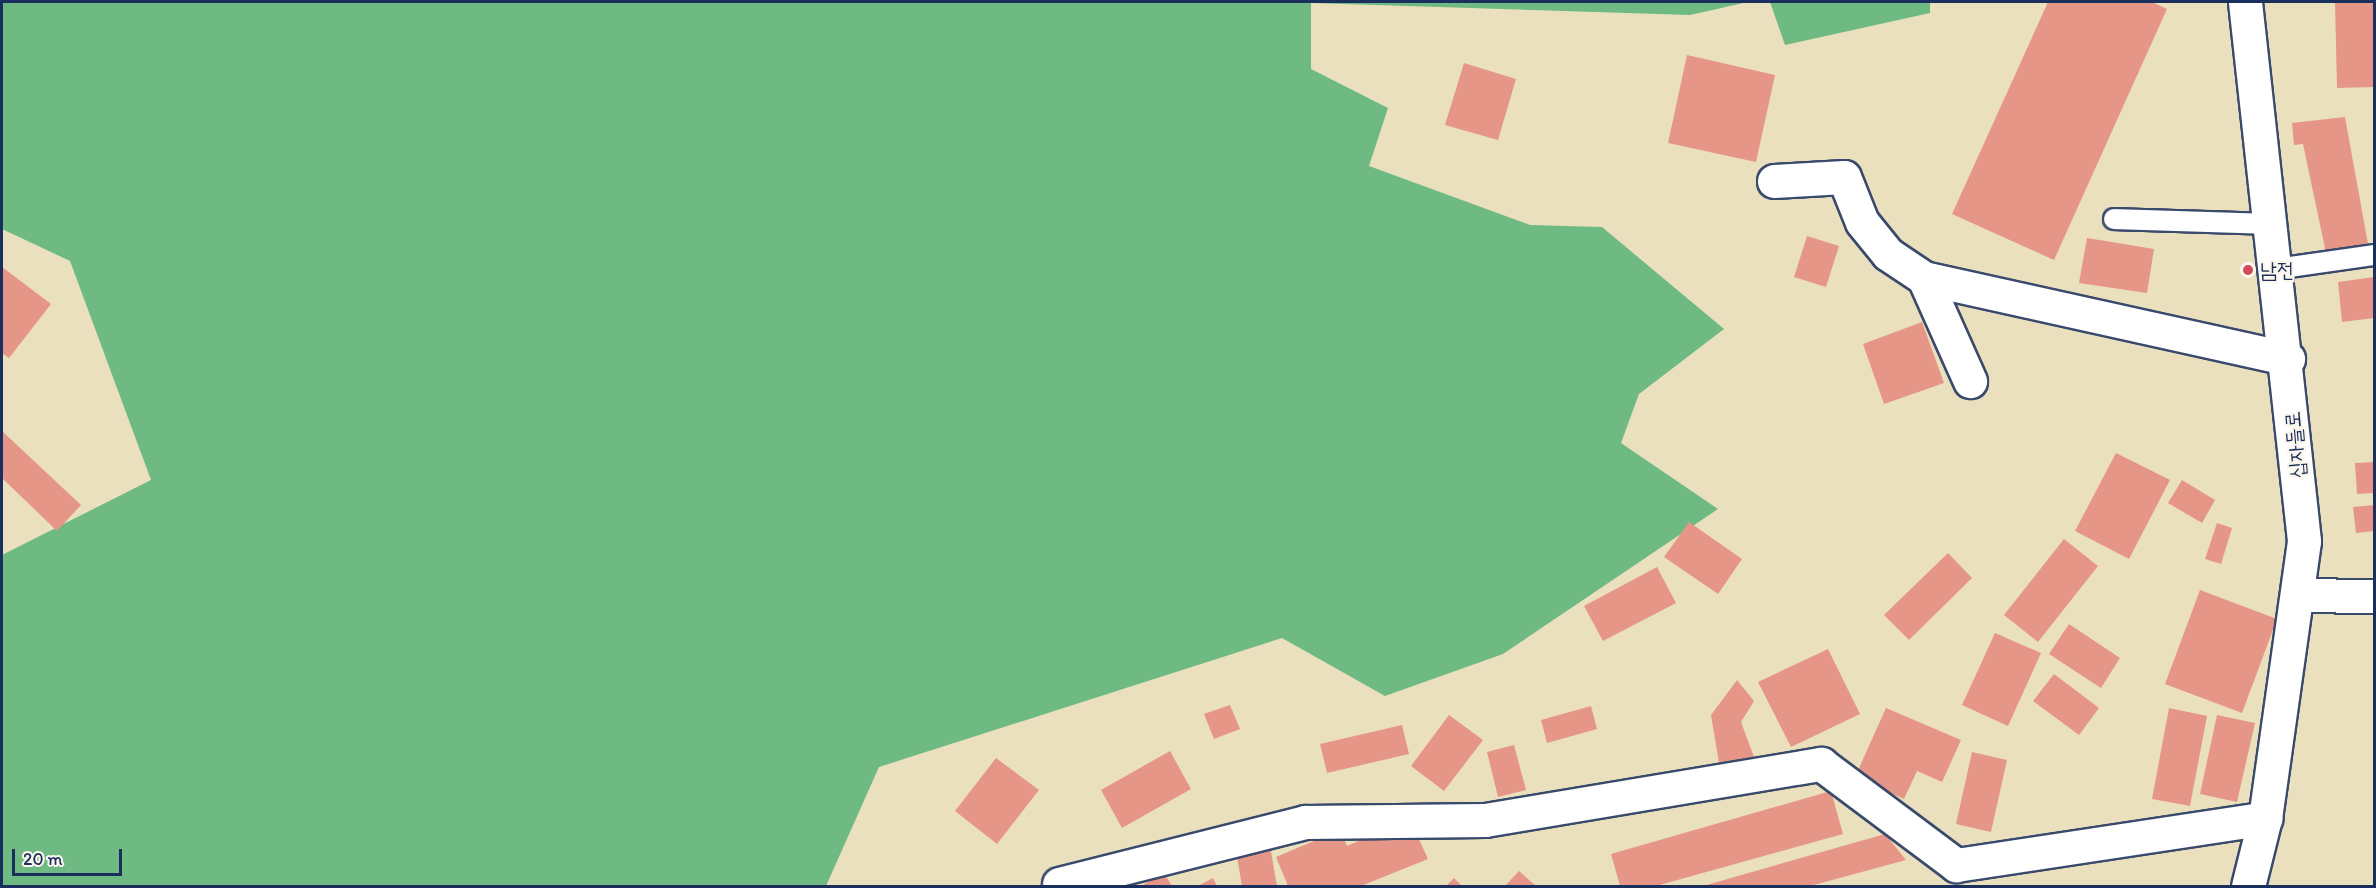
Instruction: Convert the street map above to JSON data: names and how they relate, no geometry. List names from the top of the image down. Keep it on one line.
{"streets":{"street":["십자들로"]},"places":["남전"],"scale_bar":"20 m"}
